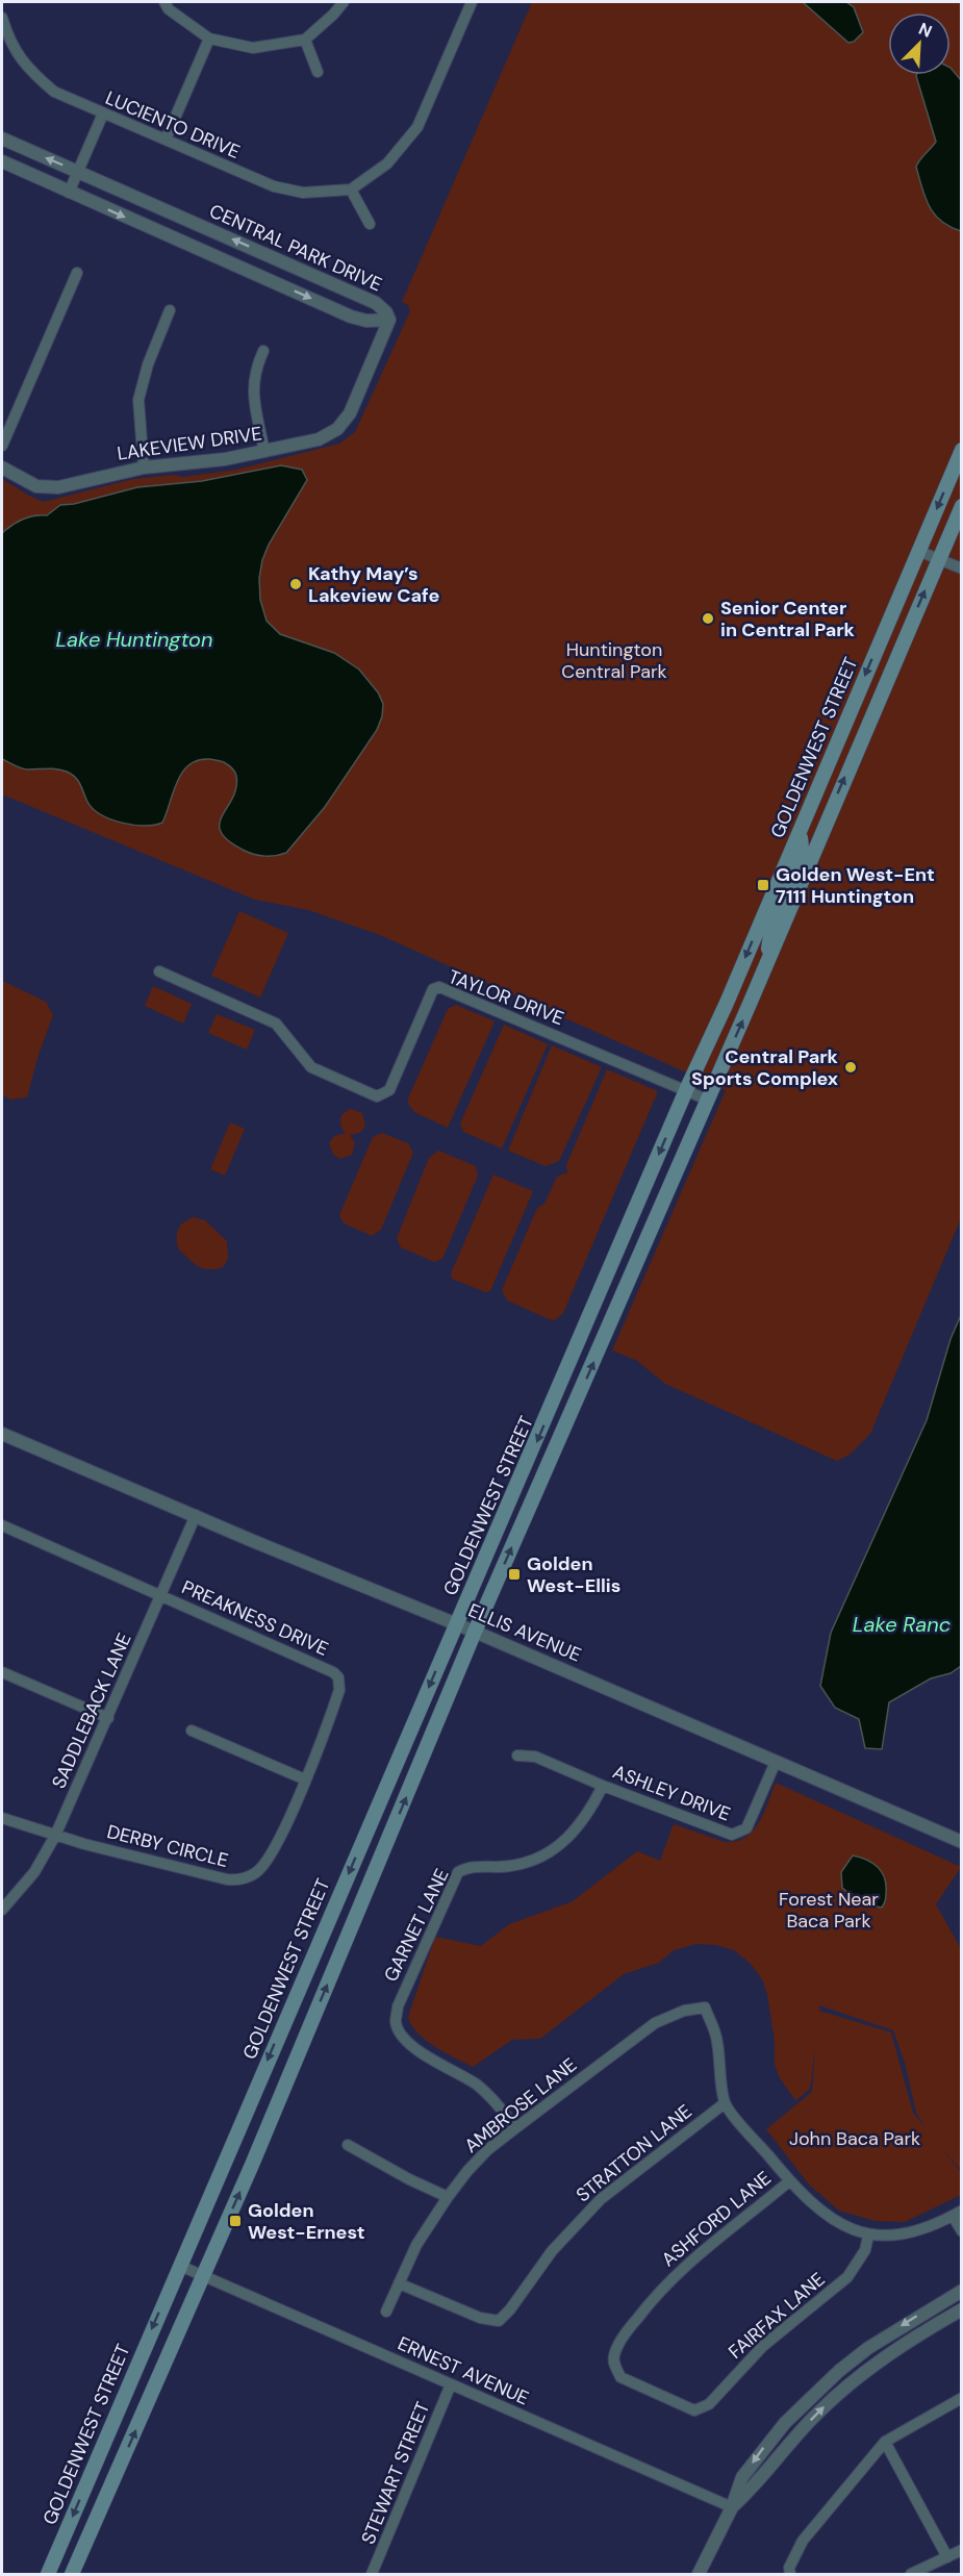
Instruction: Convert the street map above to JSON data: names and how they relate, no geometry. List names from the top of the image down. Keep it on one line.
{"streets":{"main road":["GOLDENWEST STREET"],"street":["LUCIENTO DRIVE","CENTRAL PARK DRIVE","LAKEVIEW DRIVE","TAYLOR DRIVE","PREAKNESS DRIVE","ELLIS AVENUE","SADDLEBACK LANE","ASHLEY DRIVE","DERBY CIRCLE","GARNET LANE","AMBROSE LANE","STRATTON LANE","ASHFORD LANE","FAIRFAX LANE","ERNEST AVENUE","STEWART STREET"]},"crossings":[["GOLDENWEST STREET","TAYLOR DRIVE"],["GOLDENWEST STREET","ELLIS AVENUE"],["GOLDENWEST STREET","ERNEST AVENUE"],["PREAKNESS DRIVE","SADDLEBACK LANE"],["PREAKNESS DRIVE","DERBY CIRCLE"],["ELLIS AVENUE","SADDLEBACK LANE"],["ELLIS AVENUE","ASHLEY DRIVE"],["SADDLEBACK LANE","DERBY CIRCLE"],["ASHLEY DRIVE","GARNET LANE"],["GARNET LANE","AMBROSE LANE"],["AMBROSE LANE","STRATTON LANE"],["ASHFORD LANE","FAIRFAX LANE"],["ERNEST AVENUE","STEWART STREET"]],"water":["Lake Huntington","Lake Ranc"],"parks":["Huntington Central Park","Forest Near Baca Park","John Baca Park"],"places":{"other":["Kathy May’s Lakeview Cafe","Senior Center in Central Park","Central Park Sports Complex"],"transit":["Golden West-Ent 7111 Huntington","Golden West-Ellis","Golden West-Ernest"]},"north":"top right"}
